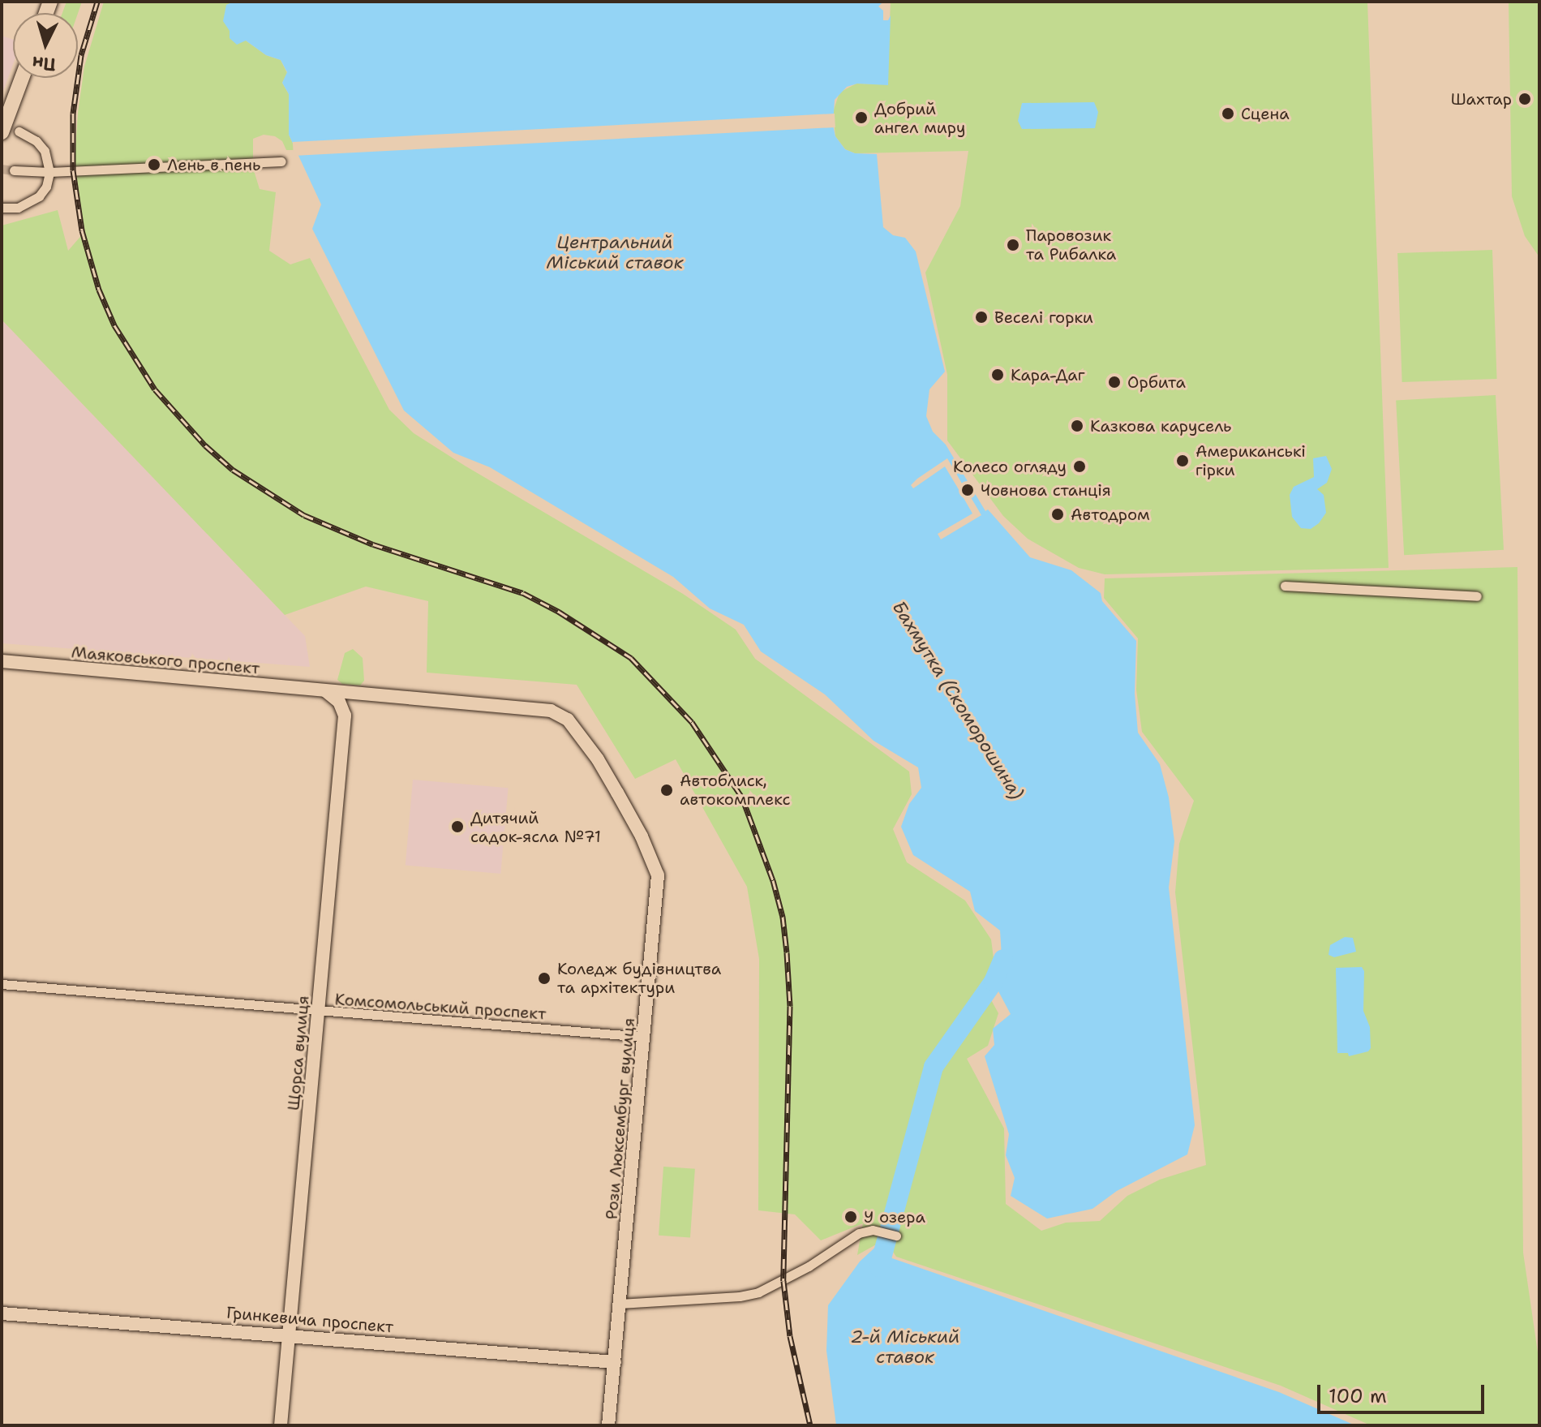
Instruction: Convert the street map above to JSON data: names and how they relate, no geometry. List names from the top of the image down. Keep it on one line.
{"streets":{"street":["Маяковського проспект","Комсомольський проспект","Щорса вулиця","Рози Люксембург вулиця","Гринкевича проспект"]},"crossings":[["Маяковського проспект","Рози Люксембург вулиця"],["Комсомольський проспект","Щорса вулиця"],["Комсомольський проспект","Рози Люксембург вулиця"],["Щорса вулиця","Гринкевича проспект"],["Рози Люксембург вулиця","Гринкевича проспект"]],"water":["Центральний Міський ставок","Бахмутка (Скоморошина)","2-й Міський ставок"],"places":["Шахтар","Сцена","Добрий ангел миру","Лень в пень","Паровозик та Рибалка","Веселі горки","Кара-Даг","Орбита","Казкова карусель","Американські гірки","Колесо огляду","Човнова станція","Автодром","Автоблиск, автокомплекс","Дитячий садок-ясла №71","Коледж будівництва та архітектури","У озера"],"scale_bar":"100 m","north":"bottom"}
